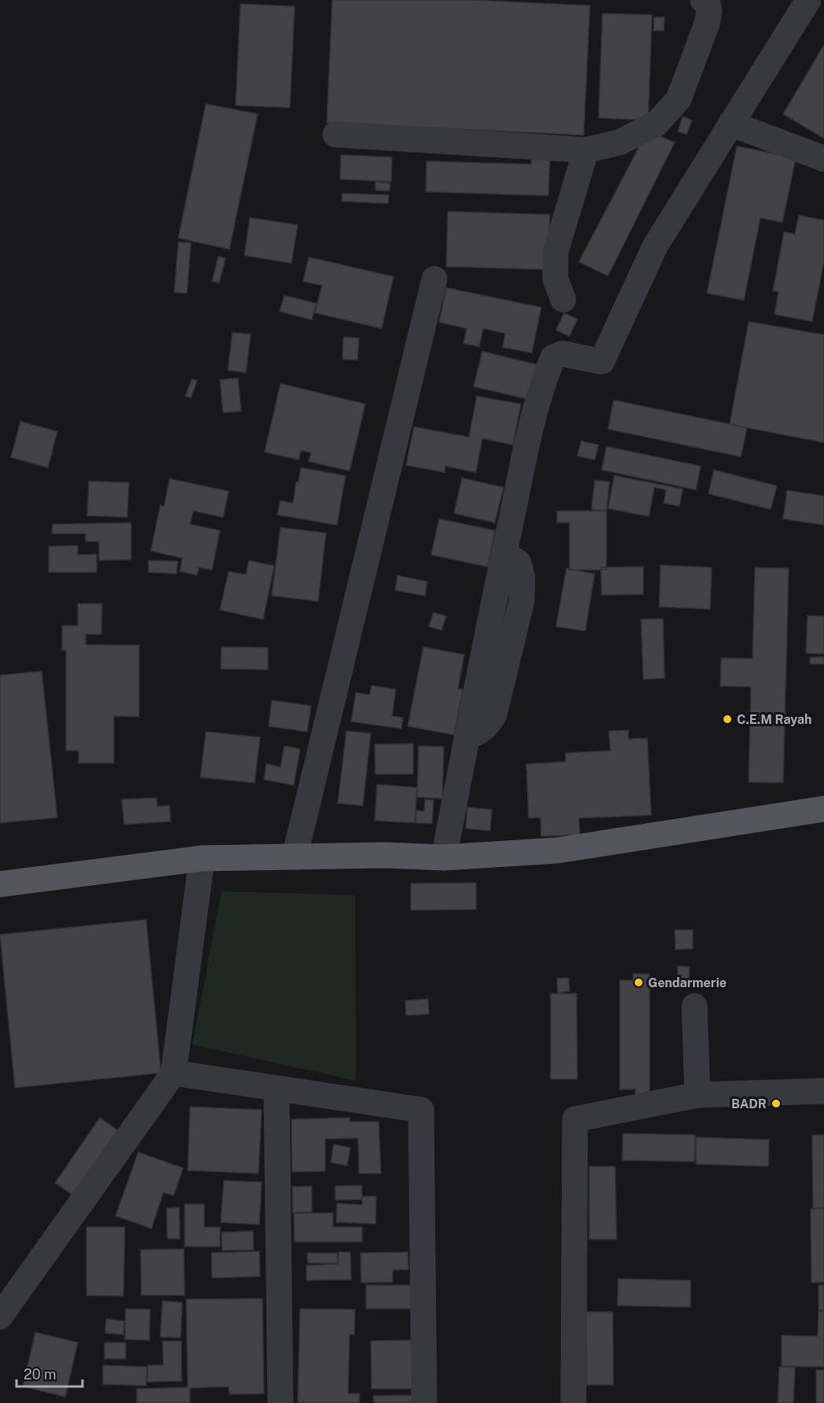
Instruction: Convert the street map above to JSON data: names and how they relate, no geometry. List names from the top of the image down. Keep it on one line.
{"places":["C.E.M Rayah","Gendarmerie","BADR"],"scale_bar":"20 m"}
